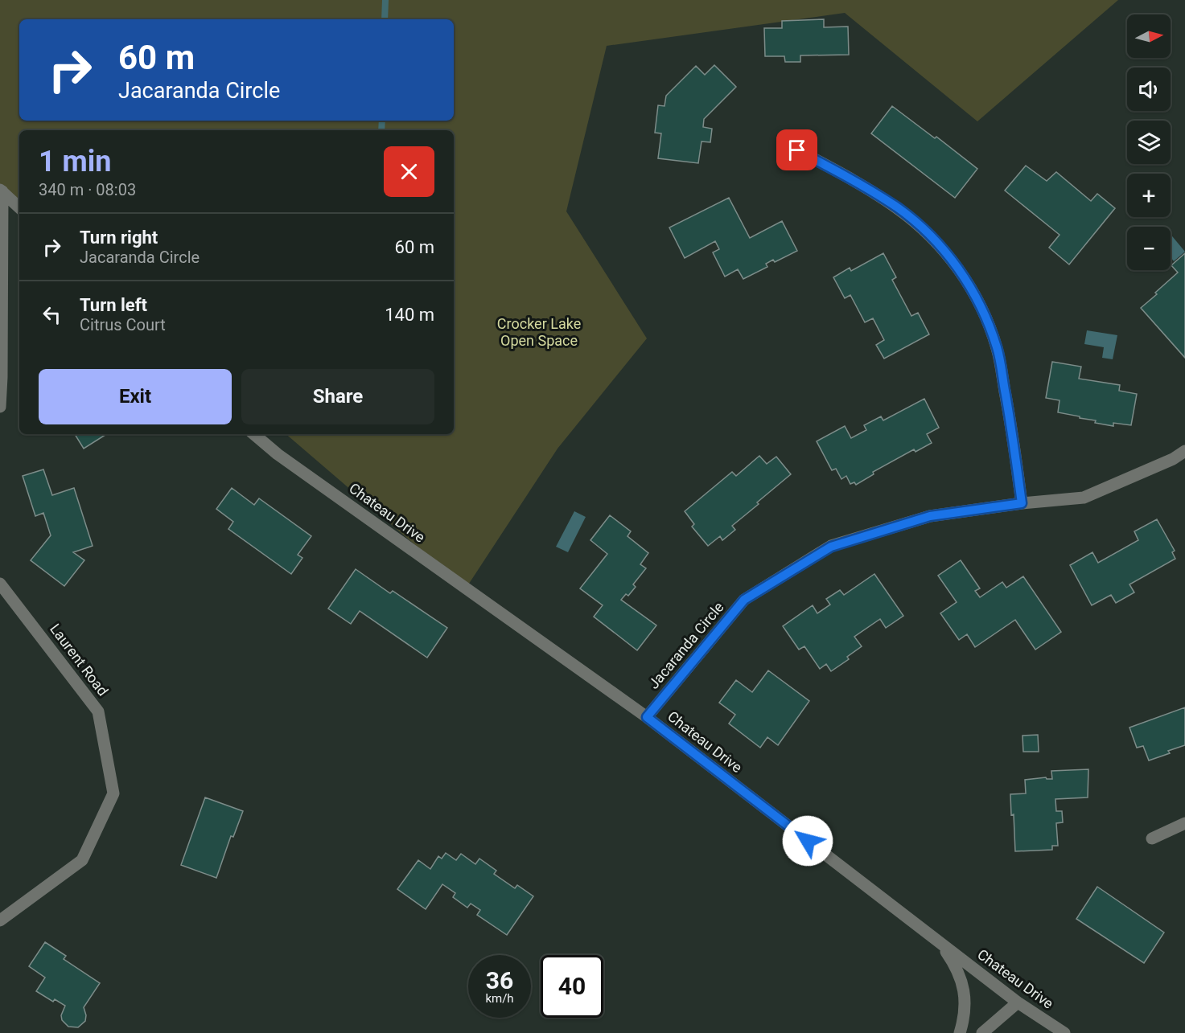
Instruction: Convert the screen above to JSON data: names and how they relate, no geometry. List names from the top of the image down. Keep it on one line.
{"streets":{"street":["Chateau Drive","Jacaranda Circle","Laurent Road"]},"crossings":[["Chateau Drive","Jacaranda Circle"]],"parks":["Crocker Lake Open Space"],"north":"right","page":{"map_buttons":["+","−"],"turn":["60 m","Jacaranda Circle"],"heading":["1 min","340 m · 08:03"],"list":[{"name":"Turn right","note":"Jacaranda Circle","value":"60 m"},{"name":"Turn left","note":"Citrus Court","value":"140 m"}],"buttons":["Exit","Share"],"speed":"36 km/h","limit":"40"}}
